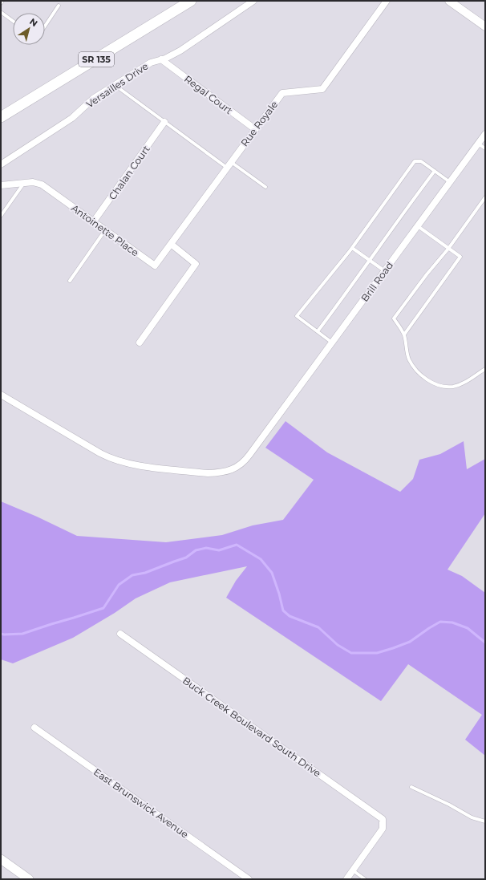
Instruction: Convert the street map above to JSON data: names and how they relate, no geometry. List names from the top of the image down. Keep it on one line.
{"streets":{"main road":["SR 135"],"street":["Versailles Drive","Regal Court","Rue Royale","Chalan Court","Antoinette Place","Brill Road","Buck Creek Boulevard South Drive","East Brunswick Avenue"]},"crossings":[["Versailles Drive","Regal Court"],["Regal Court","Rue Royale"],["Rue Royale","Antoinette Place"],["Chalan Court","Antoinette Place"]],"north":"top right"}
